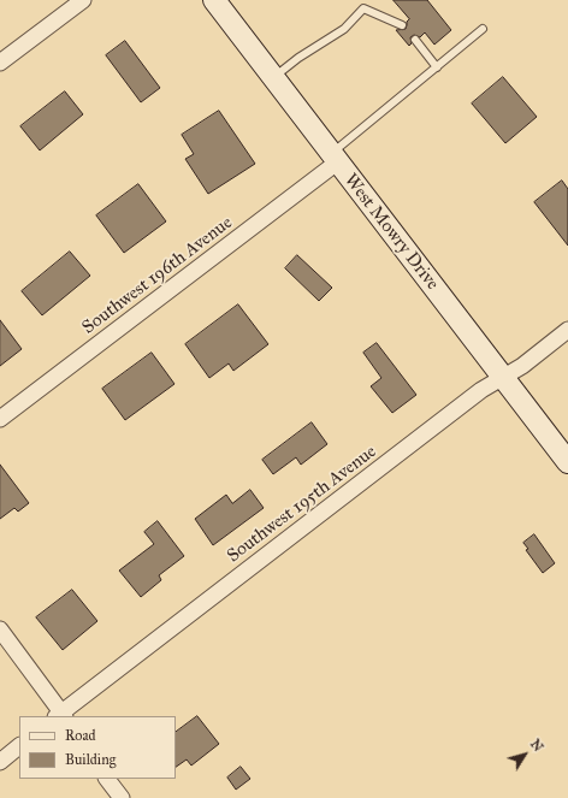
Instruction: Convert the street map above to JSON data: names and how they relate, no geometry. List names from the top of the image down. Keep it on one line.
{"streets":{"street":["West Mowry Drive","Southwest 196th Avenue","Southwest 195th Avenue"]},"crossings":[["West Mowry Drive","Southwest 196th Avenue"],["West Mowry Drive","Southwest 195th Avenue"]],"legend":["Road","Building"],"north":"top right"}
